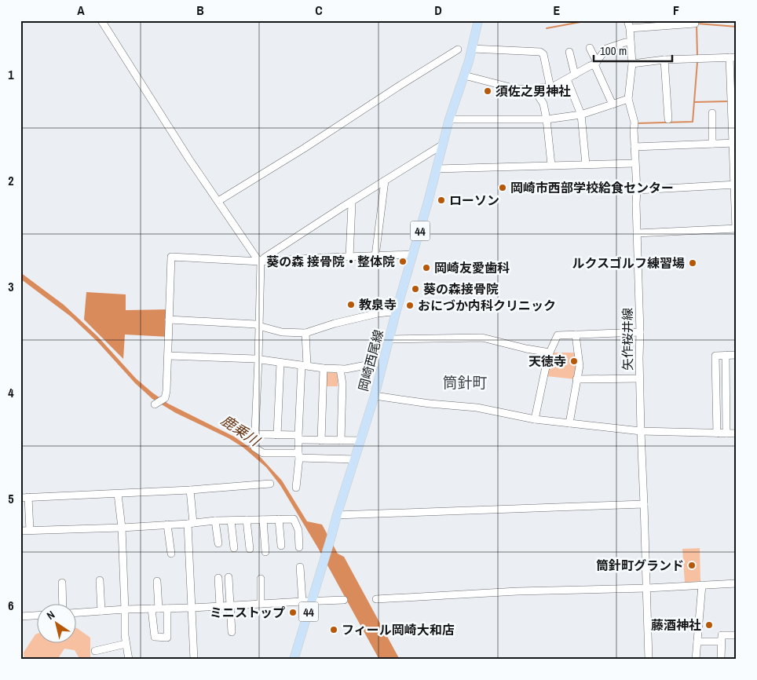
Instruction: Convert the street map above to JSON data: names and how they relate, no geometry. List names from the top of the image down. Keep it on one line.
{"streets":{"main road":["44","岡崎西尾線"],"street":["矢作桜井線"]},"districts":["筒針町"],"water":["鹿乗川"],"places":["須佐之男神社","岡崎市西部学校給食センター","ローソン","葵の森 接骨院・整体院","ルクスゴルフ練習場","岡崎友愛歯科","葵の森接骨院","教泉寺","おにづか内科クリニック","天徳寺","筒針町グランド","ミニストップ","藤酒神社","フィール岡崎大和店"],"scale_bar":"100 m","north":"top left","grid":{"columns":["A","B","C","D","E","F"],"rows":["1","2","3","4","5","6"]}}
